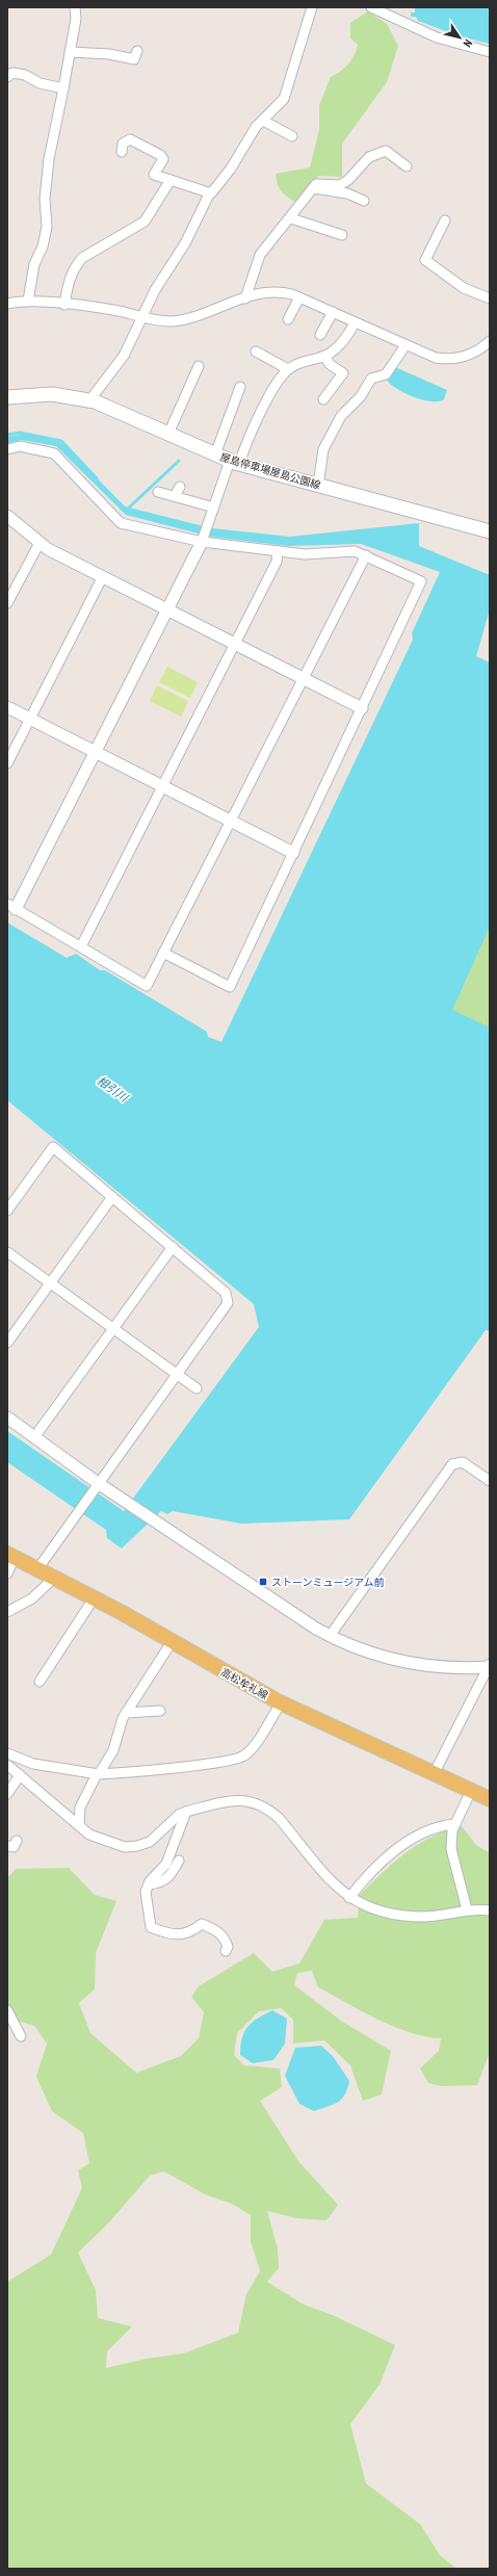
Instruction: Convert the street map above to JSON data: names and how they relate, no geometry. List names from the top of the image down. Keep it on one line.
{"streets":{"main road":["屋島停車場屋島公園線","高松牟礼線"]},"water":["相引川"],"places":{"transit":["ストーンミュージアム前"]},"north":"bottom right"}
